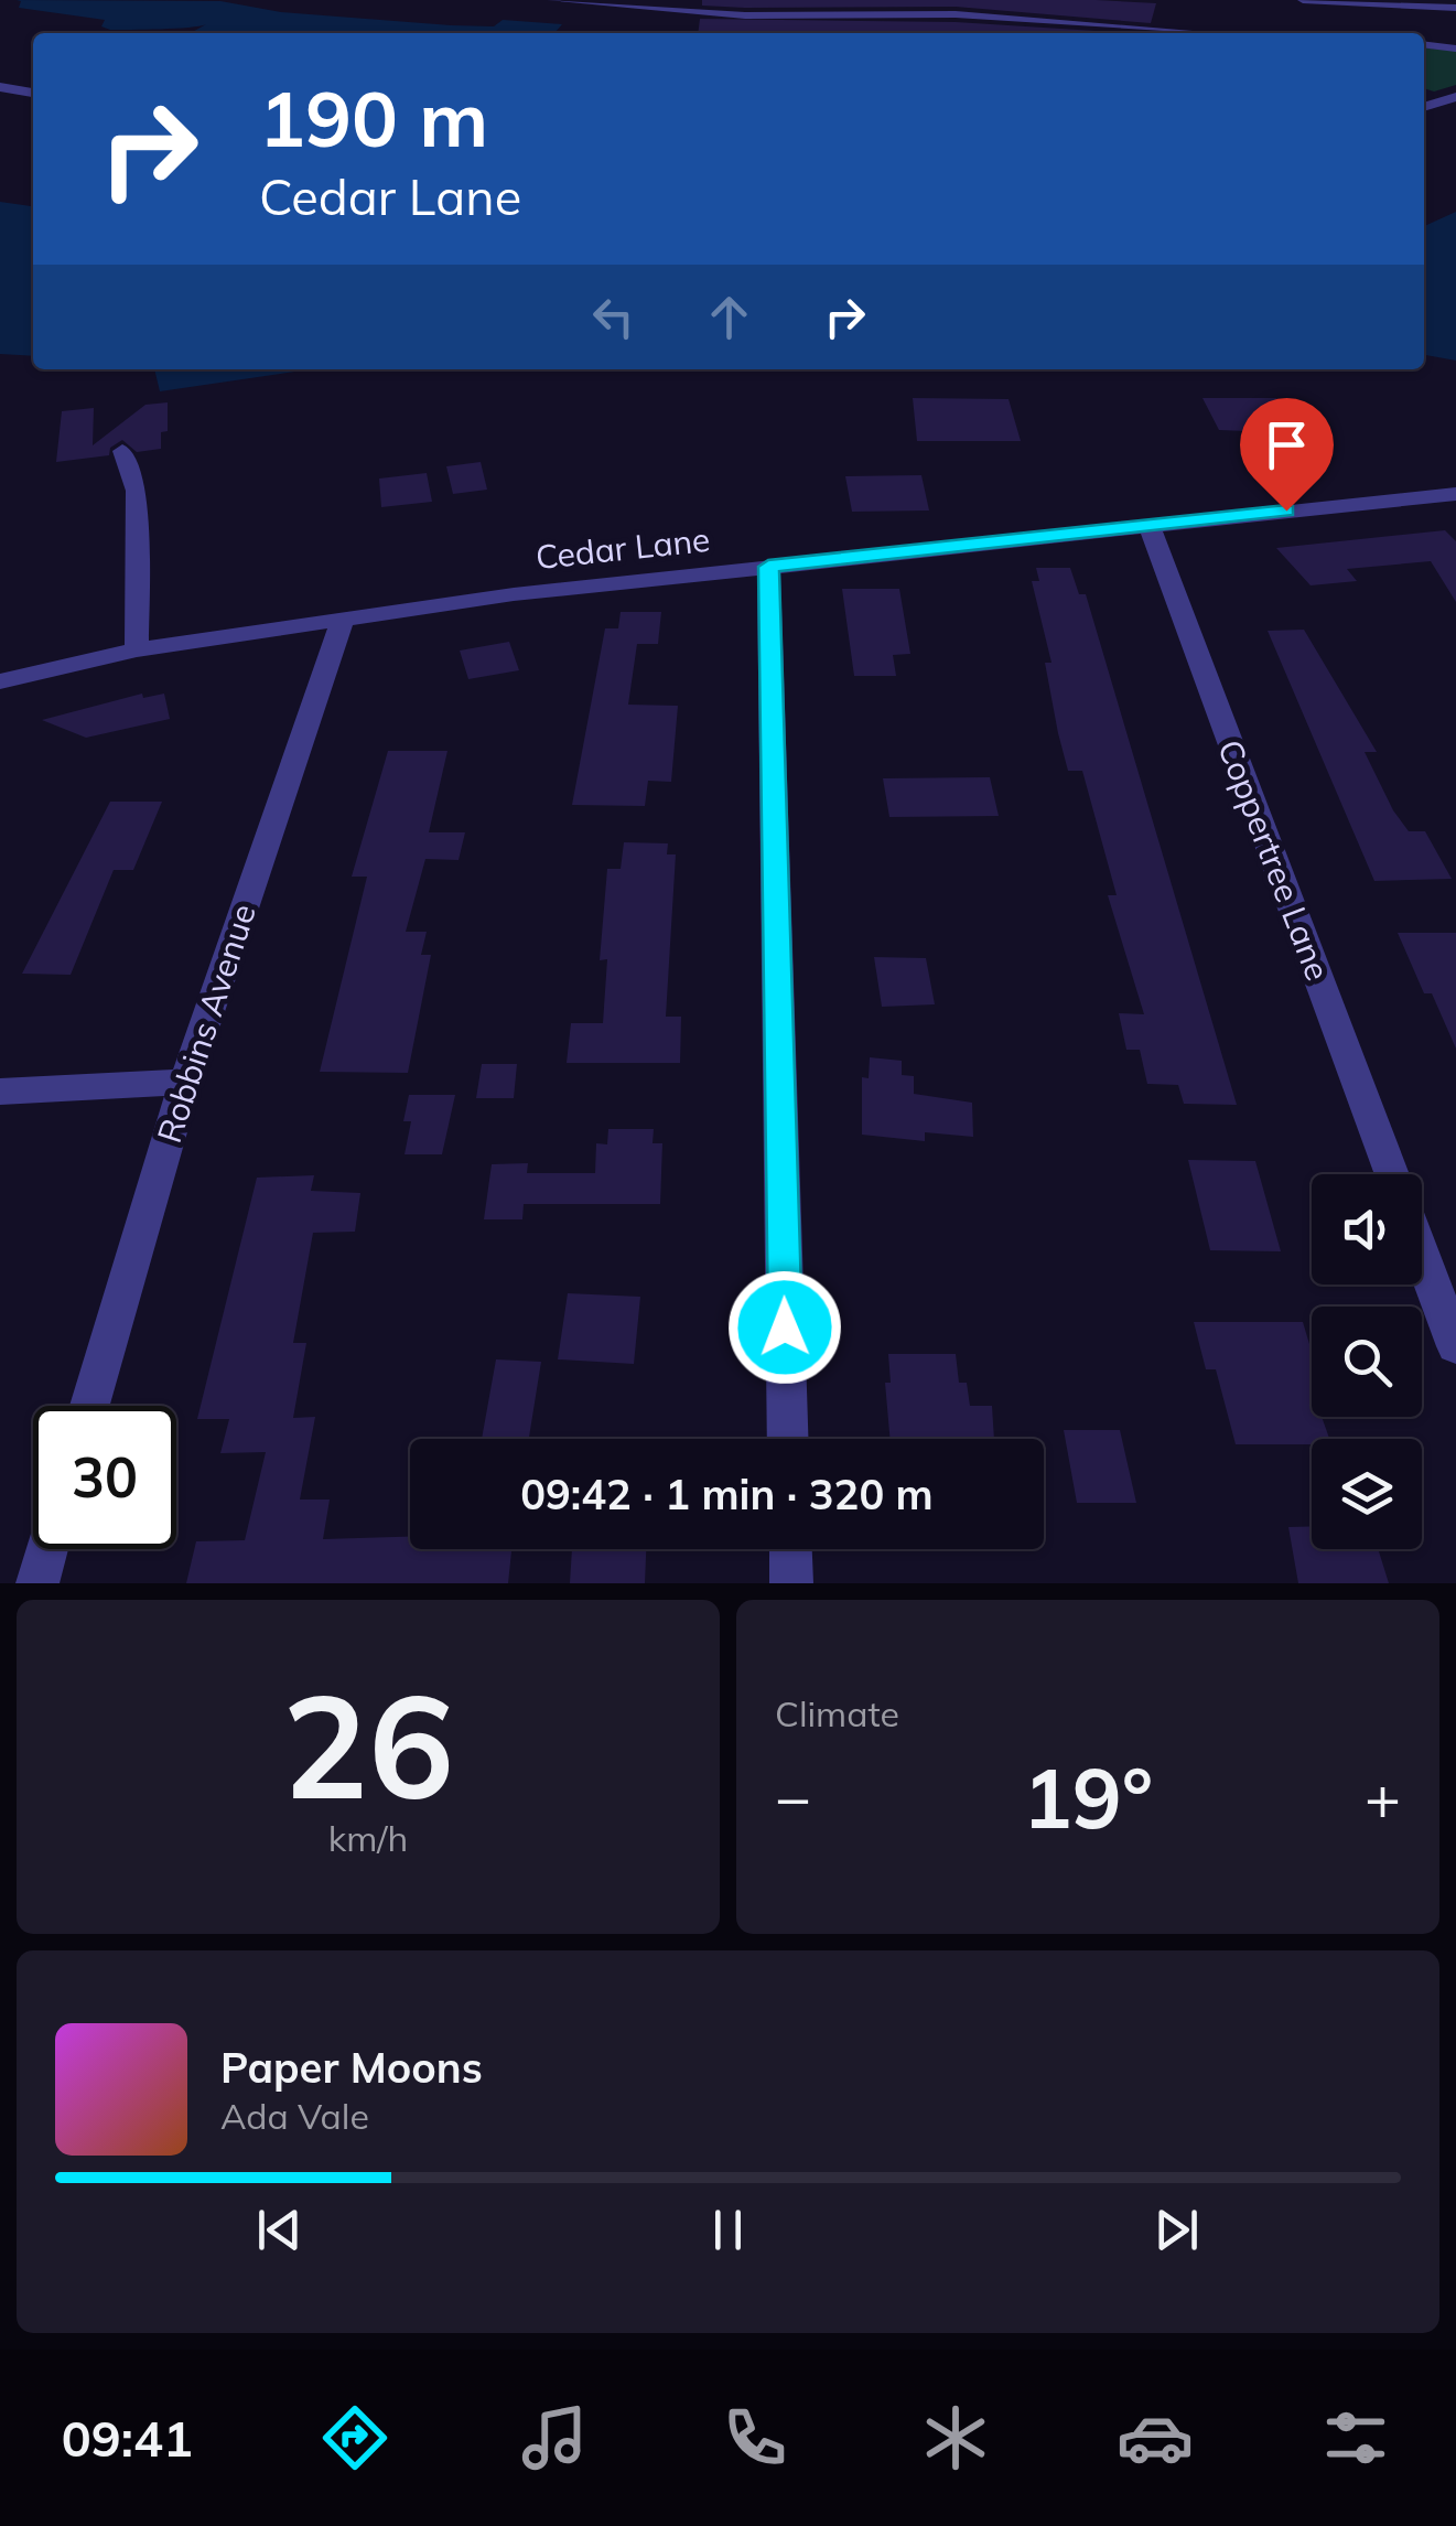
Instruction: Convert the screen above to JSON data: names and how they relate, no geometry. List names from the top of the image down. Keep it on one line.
{"streets":{"street":["Cedar Lane","Coppertree Lane","Robbins Avenue"]},"crossings":[["Cedar Lane","Coppertree Lane"],["Cedar Lane","Robbins Avenue"]],"page":{"turn":["190 m","Cedar Lane"],"limit":"30","trip":"09:42 · 1 min · 320 m","tile":[["26","km/h"],"Climate"],"heat":["−","19°","+"],"song":["Paper Moons","Ada Vale"],"tabs":"09:41"}}
